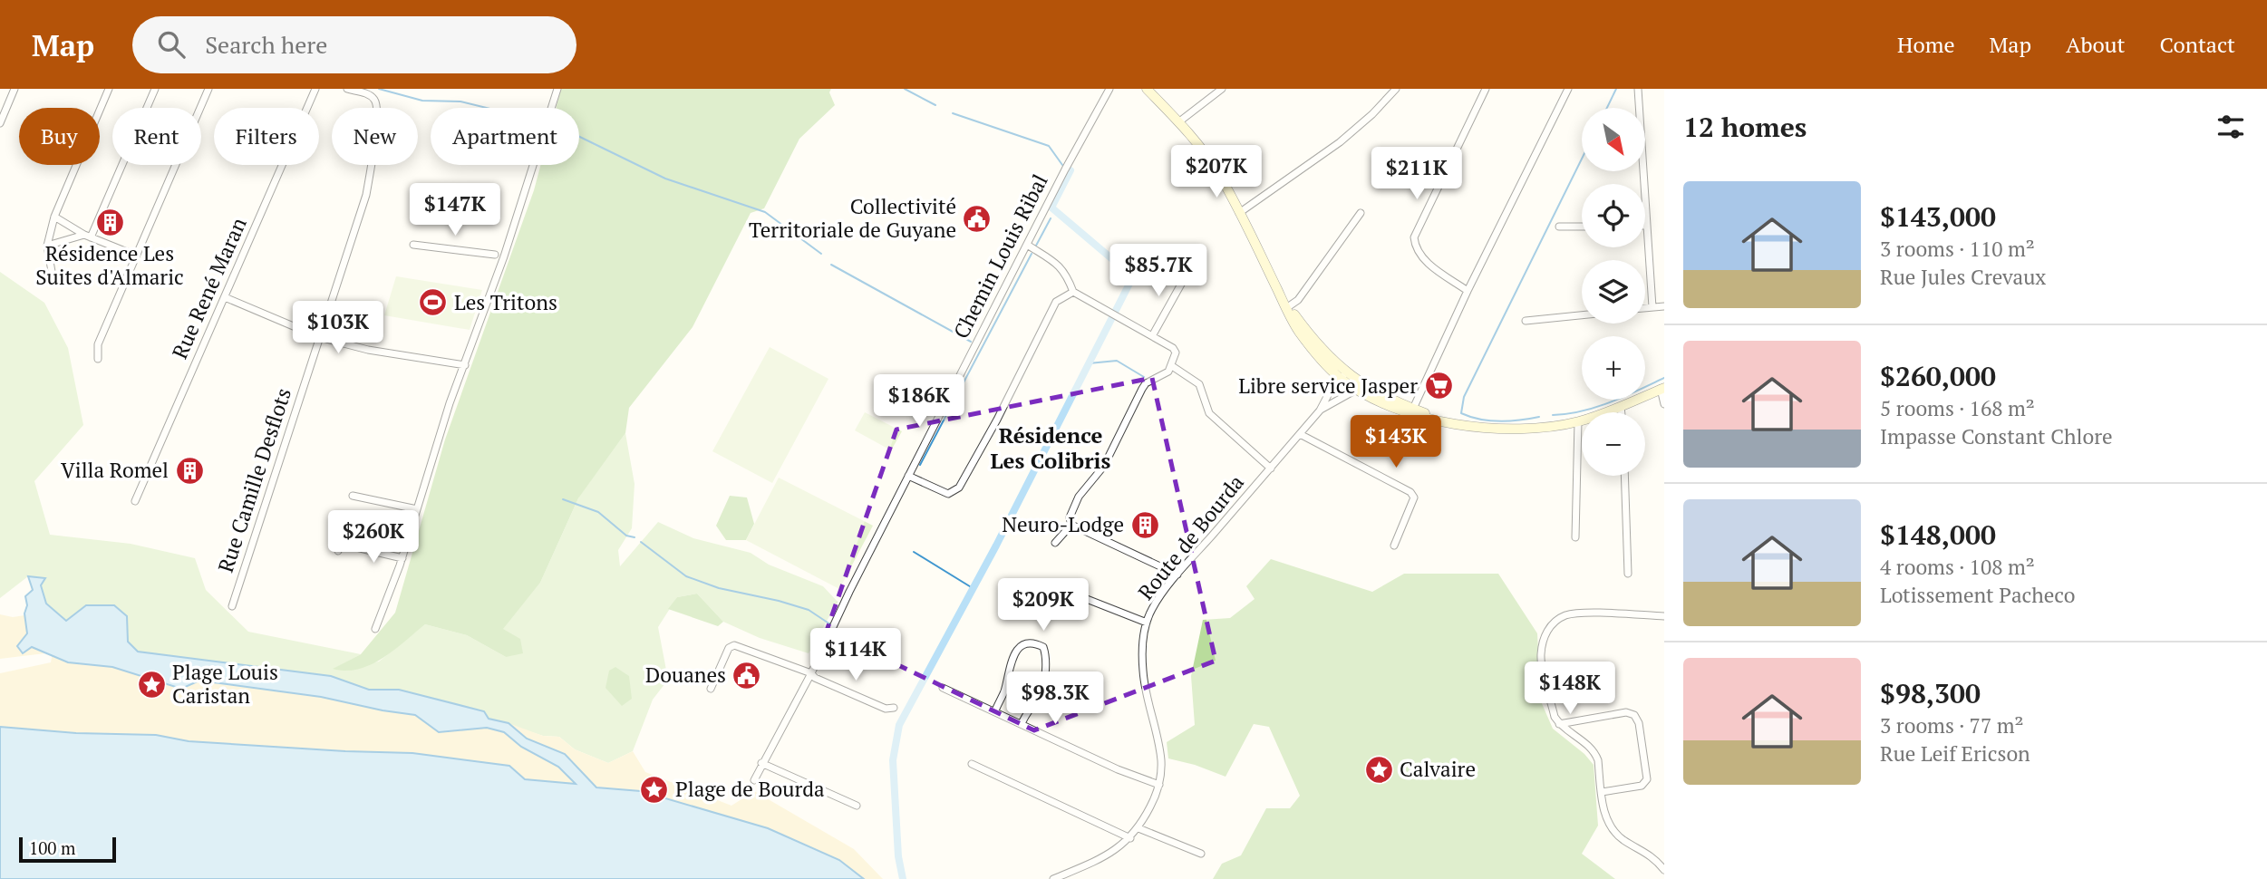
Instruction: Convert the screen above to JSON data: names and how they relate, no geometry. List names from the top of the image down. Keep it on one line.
{"streets":{"street":["Chemin Louis Ribal","Rue René Maran","Rue Camille Desflots","Route de Bourda"]},"districts":["Résidence Les Colibris"],"places":{"public building":["Collectivité Territoriale de Guyane","Douanes"],"building":["Résidence Les Suites d'Almaric","Villa Romel","Neuro-Lodge"],"sports":["Les Tritons"],"supermarket":["Libre service Jasper"],"place":["Plage Louis Caristan","Calvaire","Plage de Bourda"]},"scale_bar":"100 m","north":"bottom right","page":{"header":"Map","search":"Search here","nav":["Home","Map","About","Contact"],"heading":"12 homes","map_buttons":["+","−"],"chip":["Buy","Rent","Filters","New","Apartment"],"price":["$207K","$211K","$147K","$85.7K","$103K","$186K","$143K","$260K","$209K","$114K","$148K","$98.3K"],"list":[{"name":"$143,000","note":"3 rooms · 110 m² · Rue Jules Crevaux"},{"name":"$260,000","note":"5 rooms · 168 m² · Impasse Constant Chlore"},{"name":"$148,000","note":"4 rooms · 108 m² · Lotissement Pacheco"},{"name":"$98,300","note":"3 rooms · 77 m² · Rue Leif Ericson"}],"scale":"100 m"}}
